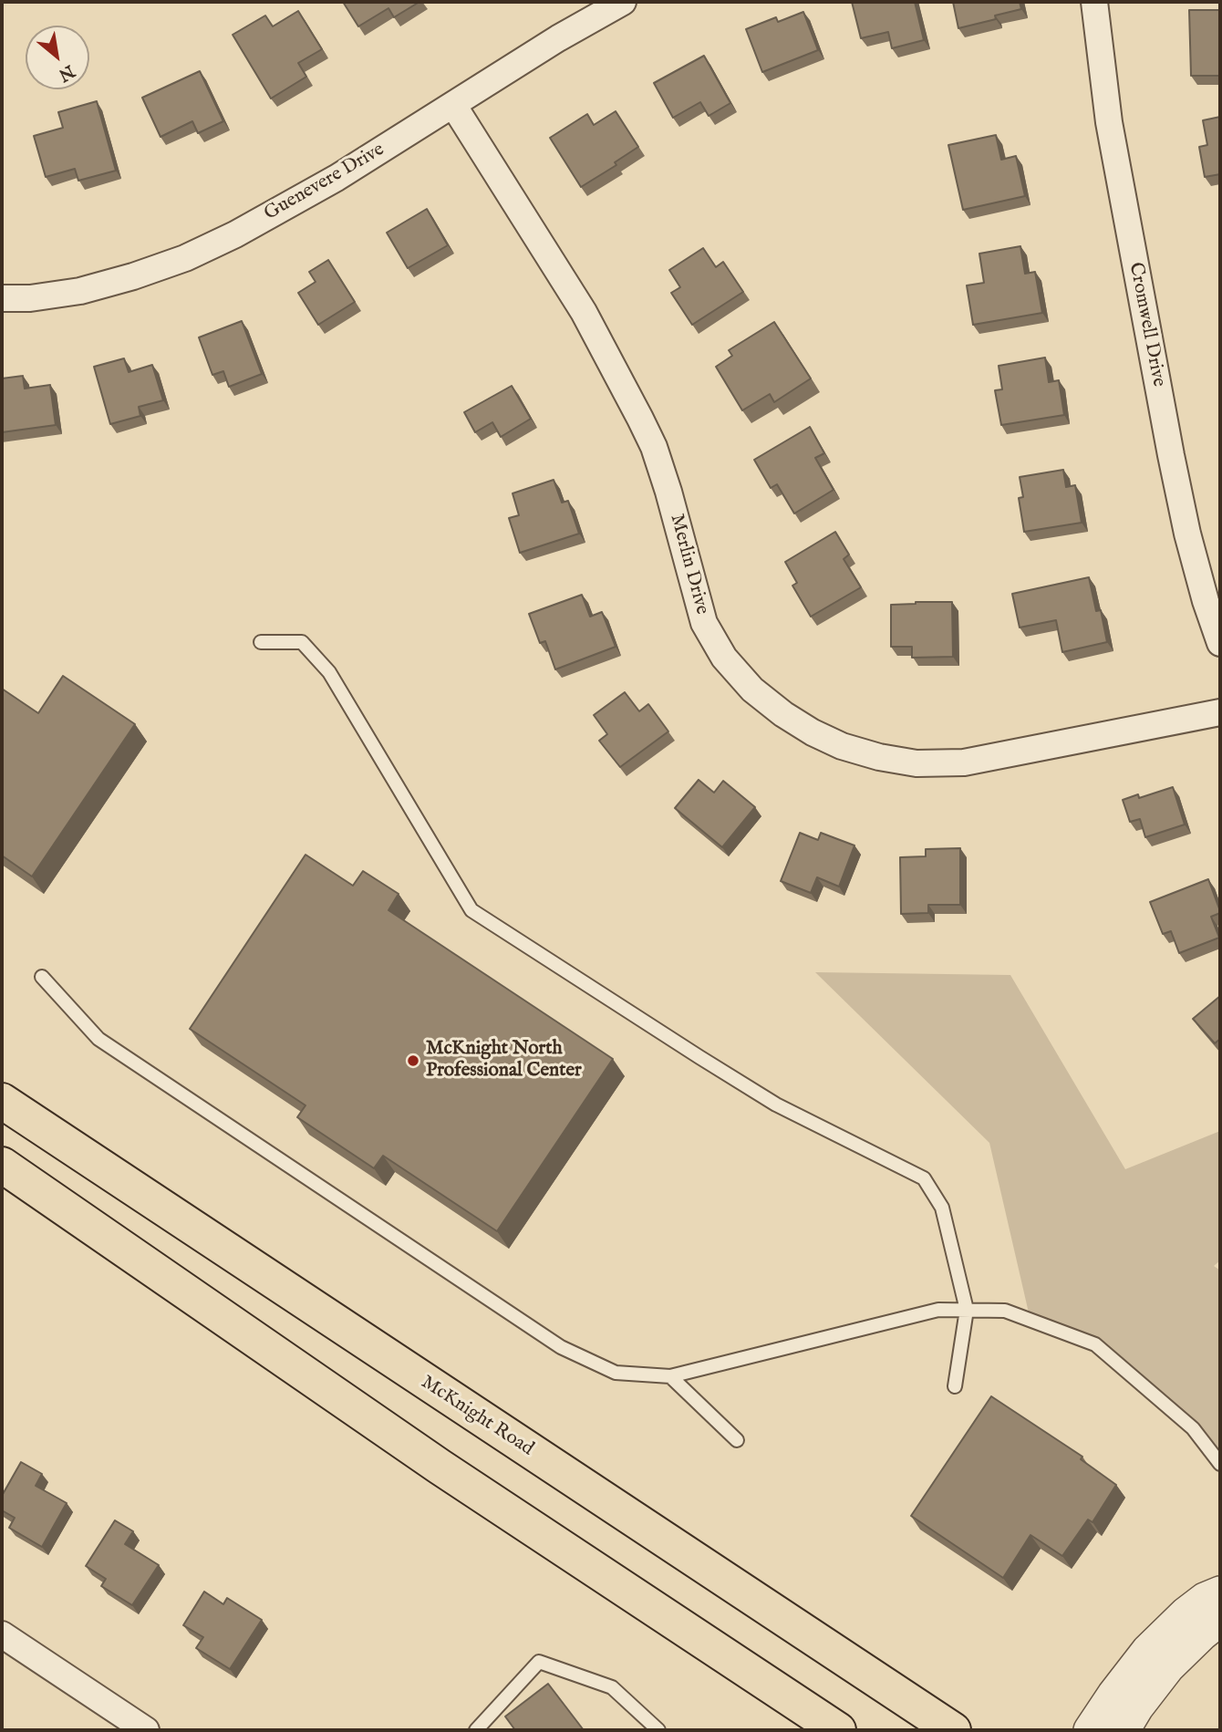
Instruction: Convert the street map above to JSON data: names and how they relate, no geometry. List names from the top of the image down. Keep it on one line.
{"streets":{"highway":["McKnight Road"],"street":["Guenevere Drive","Cromwell Drive","Merlin Drive"]},"crossings":[["Guenevere Drive","Merlin Drive"]],"places":["McKnight North Professional Center"],"north":"bottom right"}
